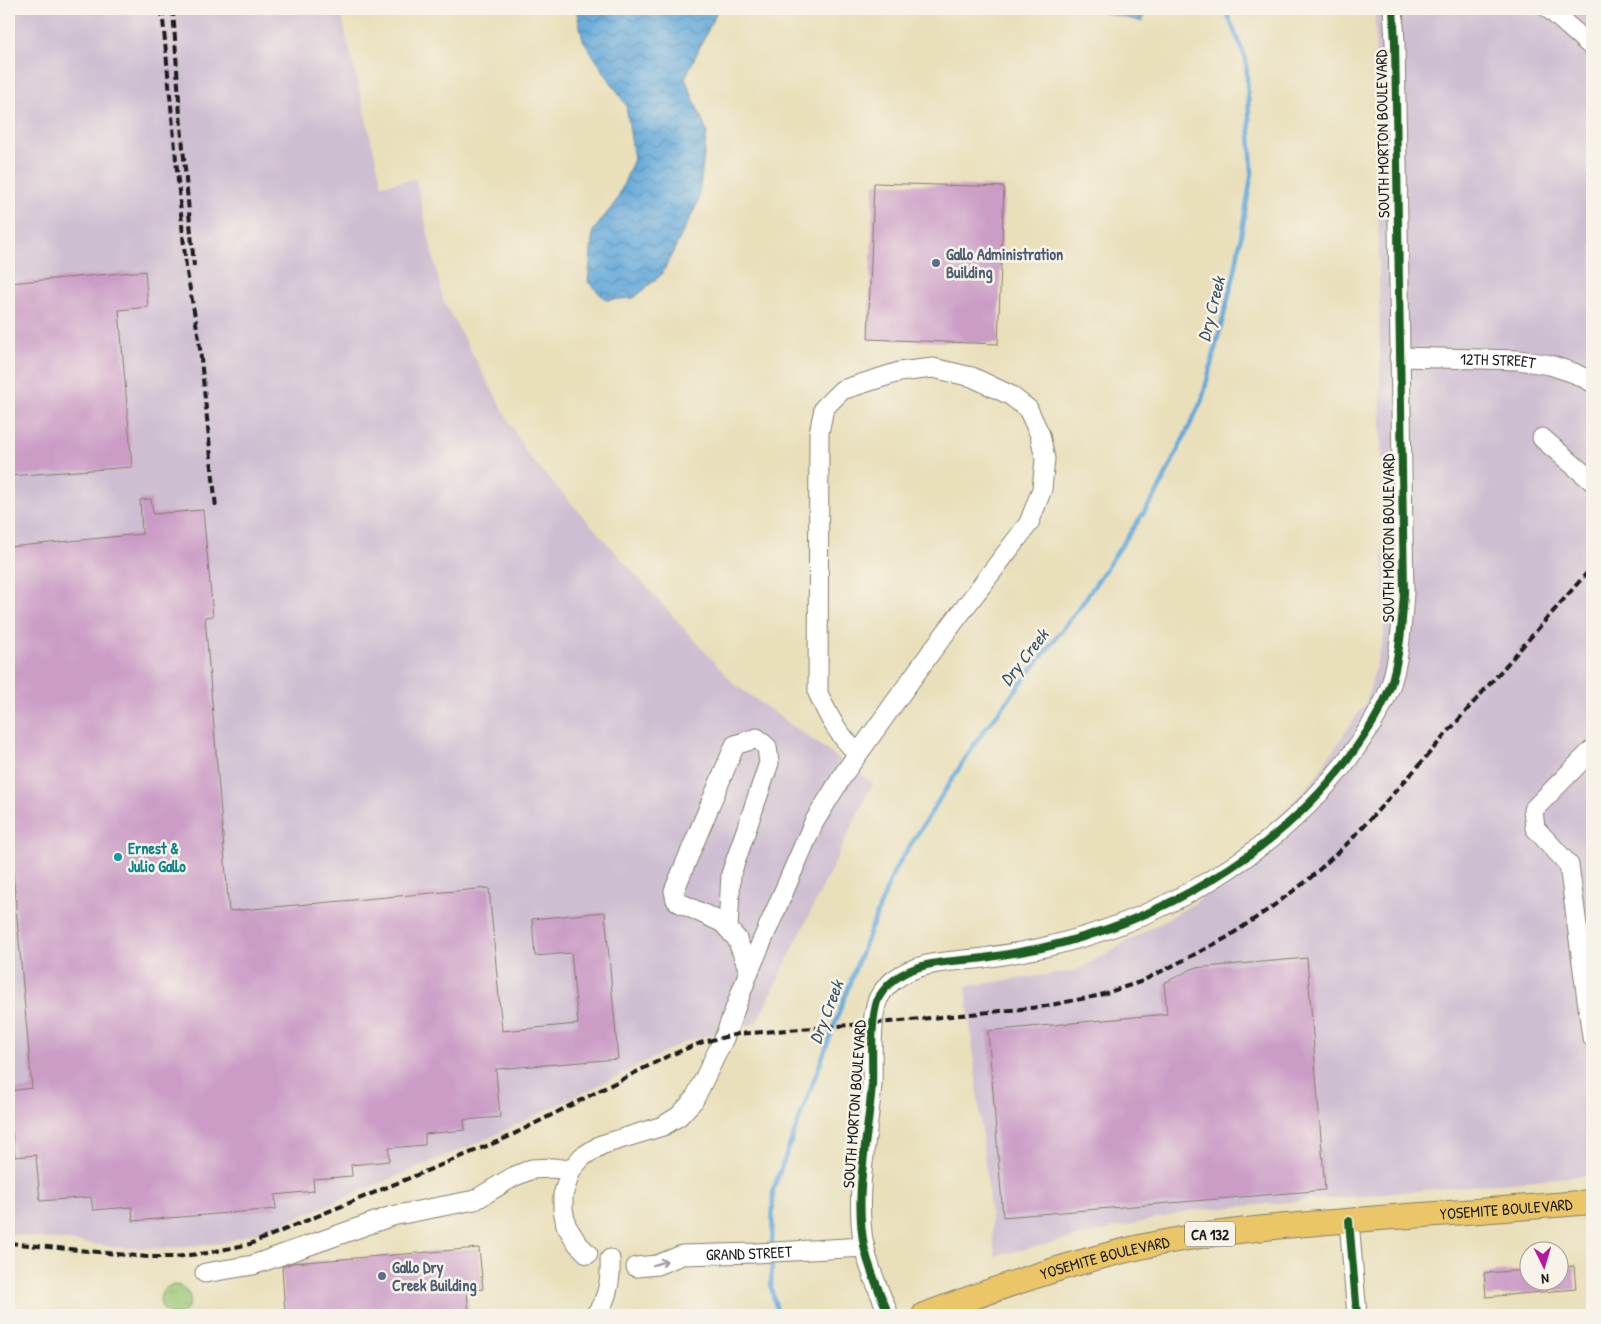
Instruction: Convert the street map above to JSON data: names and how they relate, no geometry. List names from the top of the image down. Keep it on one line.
{"streets":{"main road":["YOSEMITE BOULEVARD","CA 132"],"street":["SOUTH MORTON BOULEVARD","12TH STREET","GRAND STREET"]},"crossings":[["SOUTH MORTON BOULEVARD","12TH STREET"],["SOUTH MORTON BOULEVARD","GRAND STREET"]],"one_way":["GRAND STREET"],"water":["Dry Creek"],"places":["Gallo Administration Building","Ernest & Julio Gallo","Gallo Dry Creek Building"],"north":"bottom"}
